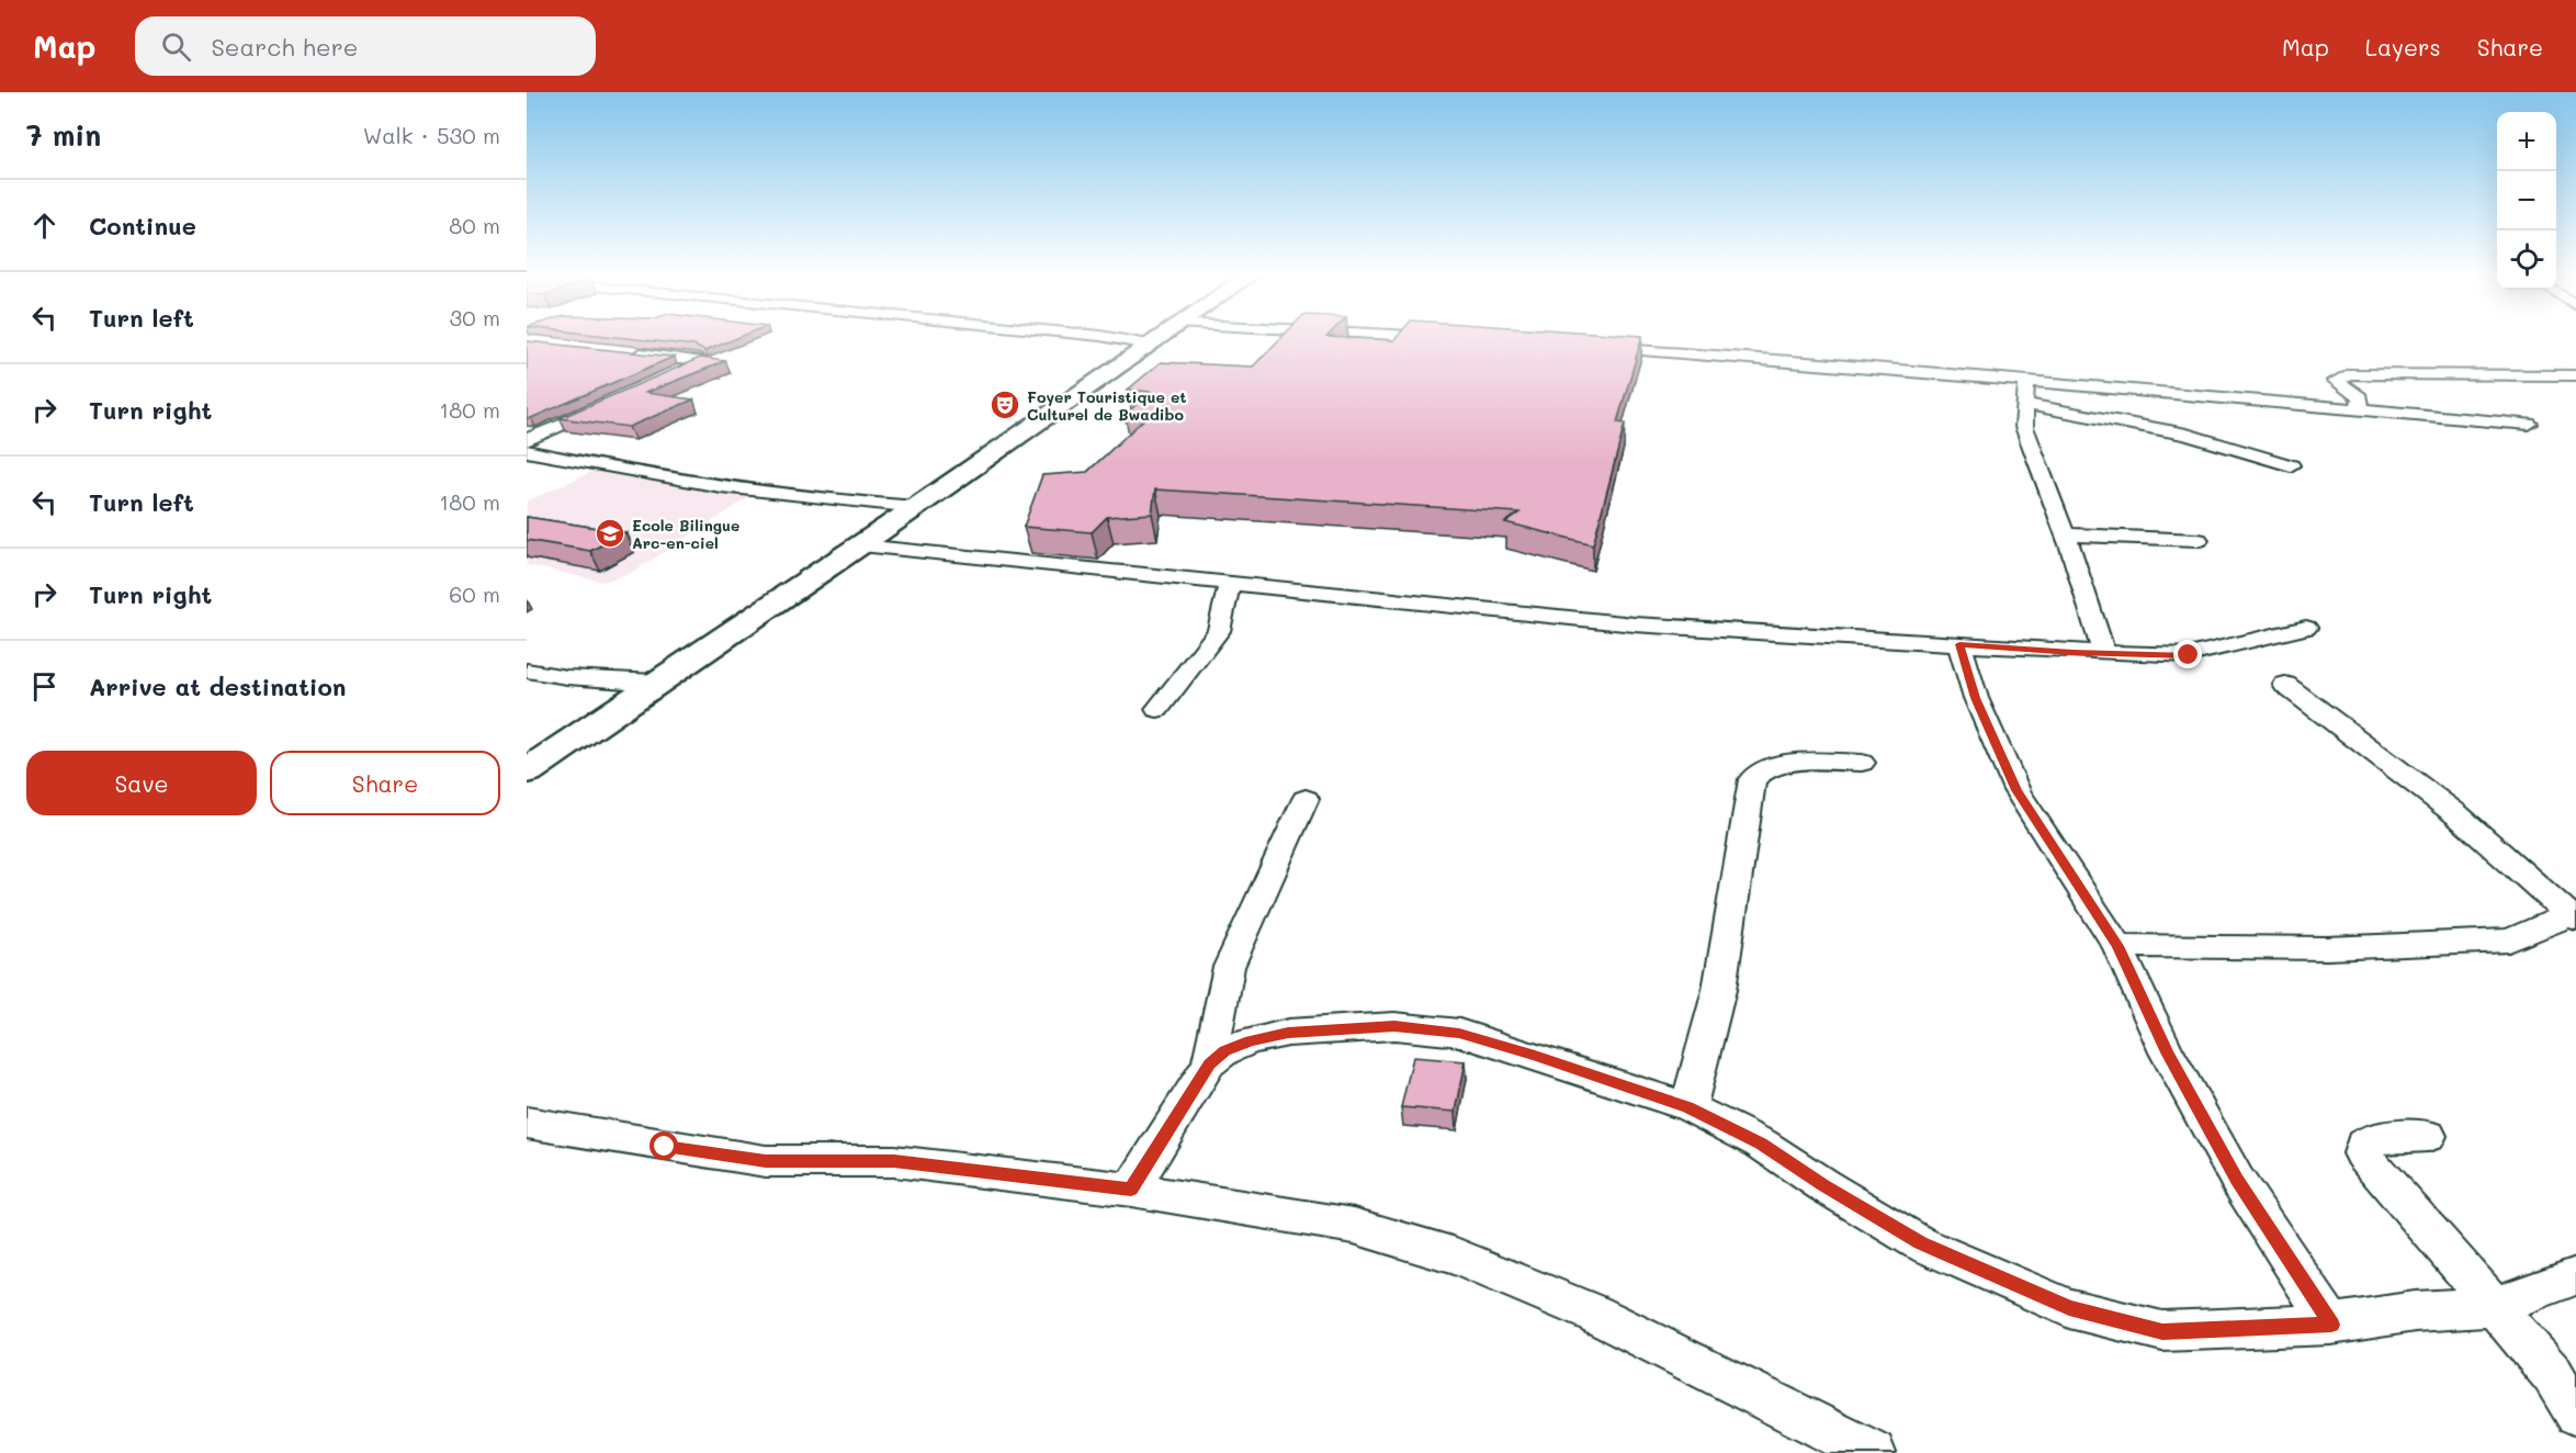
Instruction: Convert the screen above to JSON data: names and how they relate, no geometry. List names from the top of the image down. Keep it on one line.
{"places":{"theatre":["Foyer Touristique et Culturel de Bwadibo"],"school or university":["Ecole Bilingue Arc-en-ciel"]},"page":{"header":"Map","search":"Search here","nav":["Map","Layers","Share"],"heading":["7 min","Walk · 530 m"],"map_buttons":["+","−"],"list":[["Continue","80 m"],["Turn left","30 m"],["Turn right","180 m"],["Turn left","180 m"],["Turn right","60 m"],"Arrive at destination"],"buttons":["Save","Share"]}}
